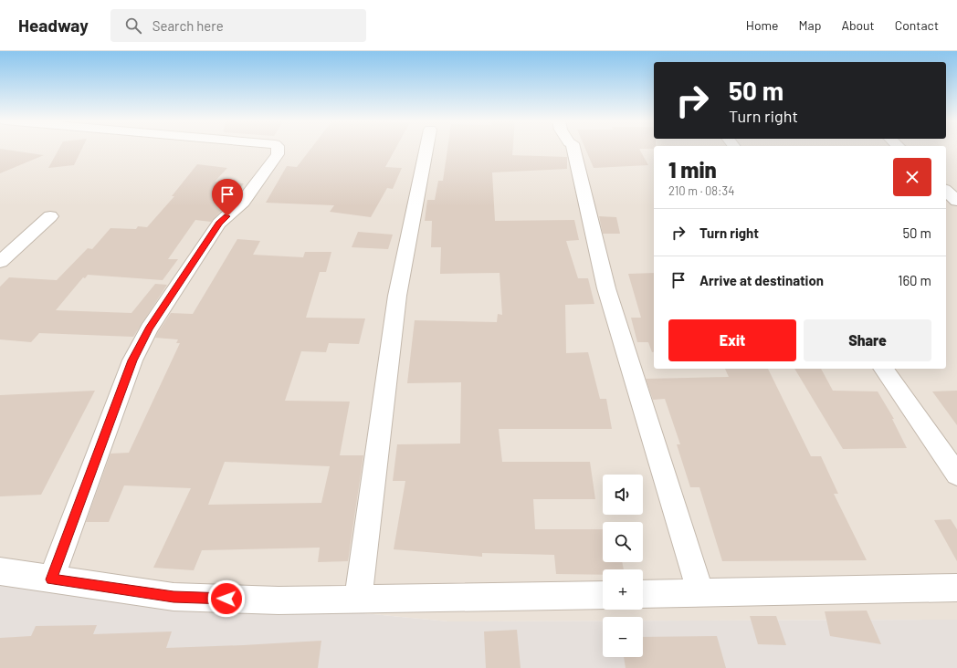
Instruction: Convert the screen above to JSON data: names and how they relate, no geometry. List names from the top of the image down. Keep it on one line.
{"page":{"header":"Headway","search":"Search here","nav":["Home","Map","About","Contact"],"turn":["50 m","Turn right"],"heading":["1 min","210 m · 08:34"],"list":[{"name":"Turn right","value":"50 m"},{"name":"Arrive at destination","value":"160 m"}],"buttons":["Exit","Share"],"map_buttons":["+","−"]}}
